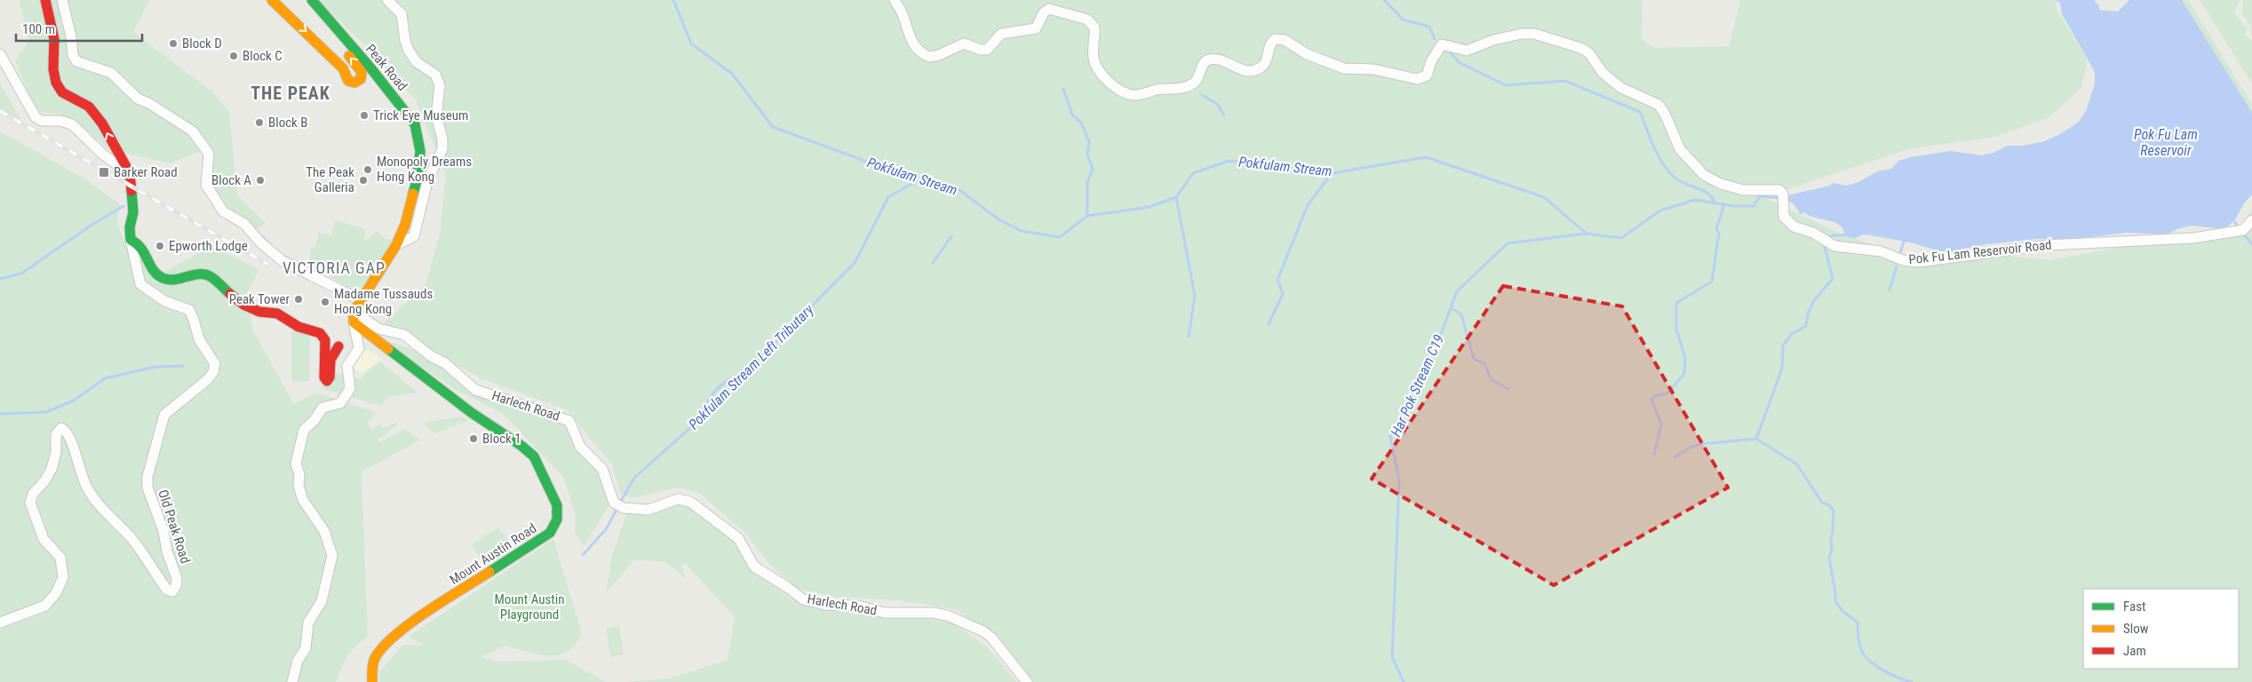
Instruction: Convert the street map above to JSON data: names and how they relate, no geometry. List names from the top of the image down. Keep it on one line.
{"streets":{"street":["Peak Road","Pok Fu Lam Reservoir Road","Harlech Road","Old Peak Road","Mount Austin Road"]},"crossings":[["Peak Road","Harlech Road"],["Peak Road","Mount Austin Road"],["Harlech Road","Mount Austin Road"]],"districts":["THE PEAK","VICTORIA GAP"],"water":["Pok Fu Lam Reservoir","Pokfulam Stream","Pokfulam Stream Left Tributary","Har Pok Stream C19"],"parks":["Mount Austin Playground"],"places":{"other":["Block D","Block C","Trick Eye Museum","Block B","Monopoly Dreams Hong Kong","Block A","The Peak Galleria","Epworth Lodge","Peak Tower","Madame Tussauds Hong Kong","Block 1"],"transit":["Barker Road"]},"legend":["Fast","Slow","Jam"],"scale_bar":"100 m"}
